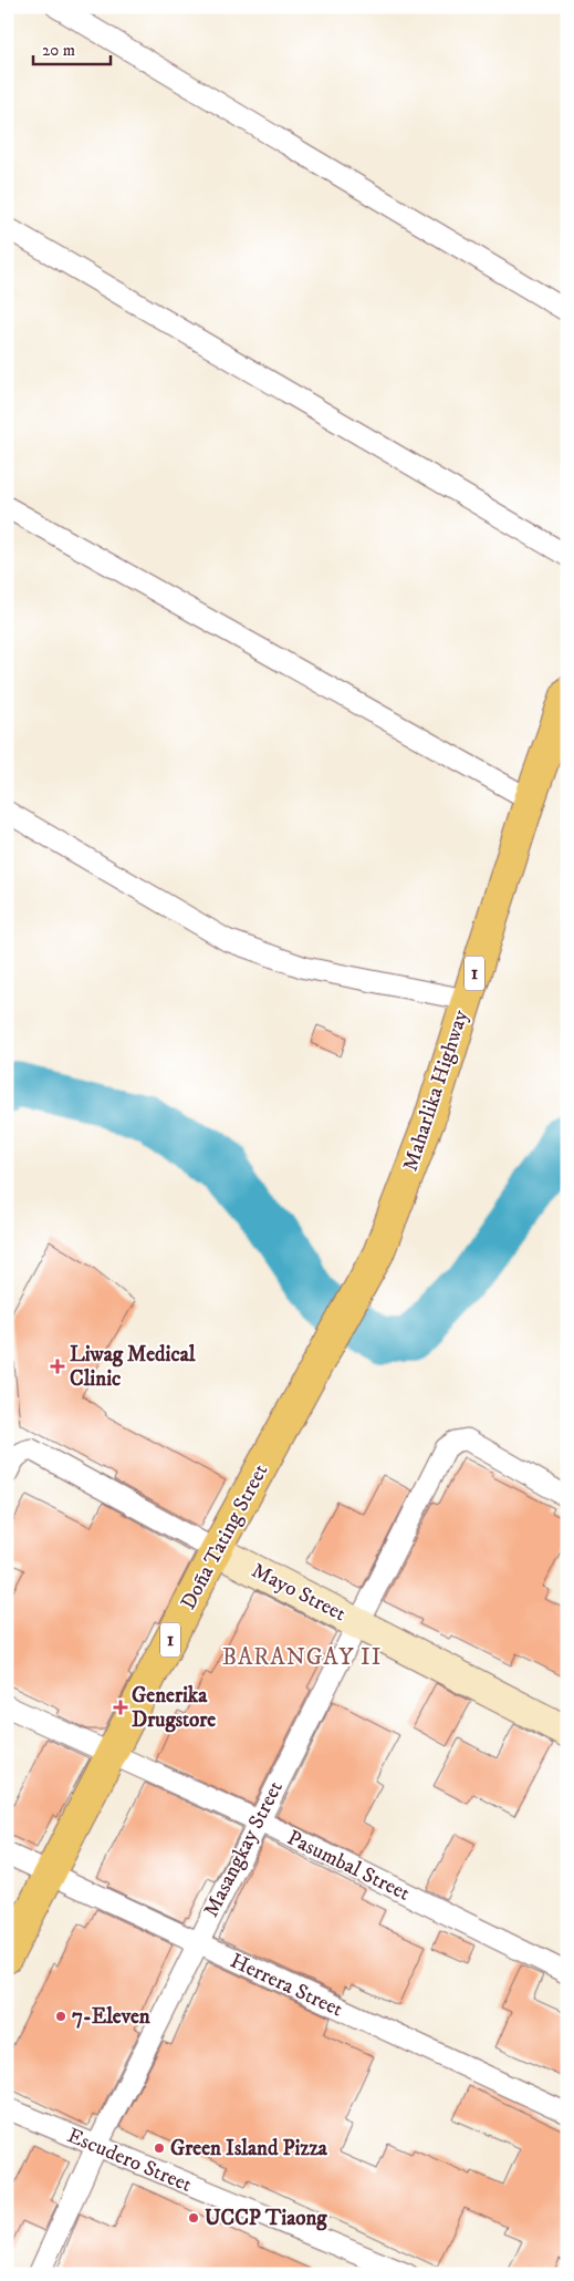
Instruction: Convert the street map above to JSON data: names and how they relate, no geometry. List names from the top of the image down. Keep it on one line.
{"streets":{"main road":["1","Maharlika Highway","Doña Tating Street"],"street":["Mayo Street","Masangkay Street","Pasumbal Street","Herrera Street","Escudero Street"]},"crossings":[["Maharlika Highway","Doña Tating Street"],["Doña Tating Street","Mayo Street"],["Doña Tating Street","Pasumbal Street"],["Doña Tating Street","Herrera Street"],["Mayo Street","Masangkay Street"],["Masangkay Street","Pasumbal Street"],["Masangkay Street","Herrera Street"],["Masangkay Street","Escudero Street"]],"districts":["BARANGAY II"],"places":{"health":["Liwag Medical Clinic","Generika Drugstore"],"other":["7-Eleven","Green Island Pizza","UCCP Tiaong"]},"scale_bar":"20 m"}
